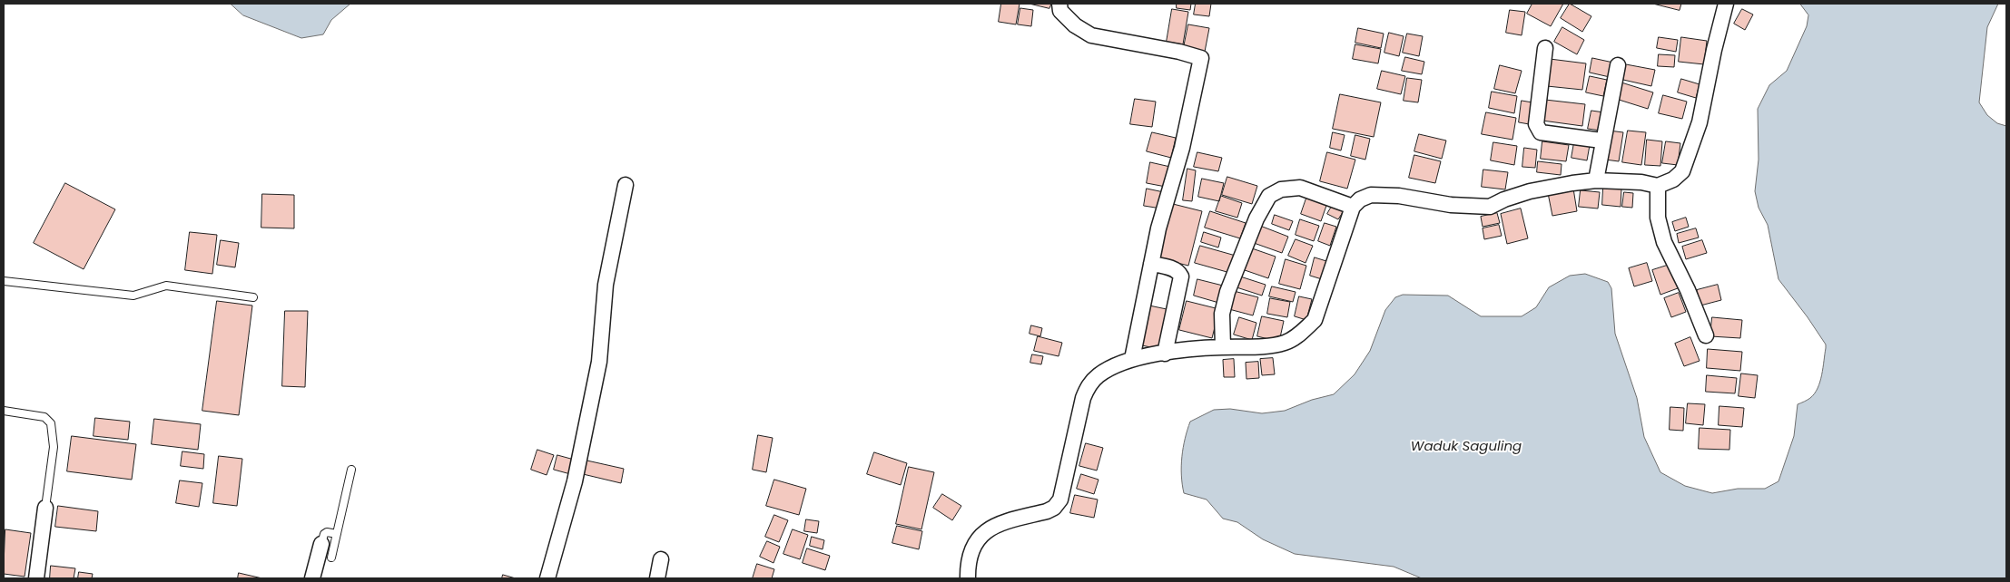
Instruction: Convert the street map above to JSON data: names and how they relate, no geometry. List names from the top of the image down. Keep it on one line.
{"water":["Waduk Saguling"]}
